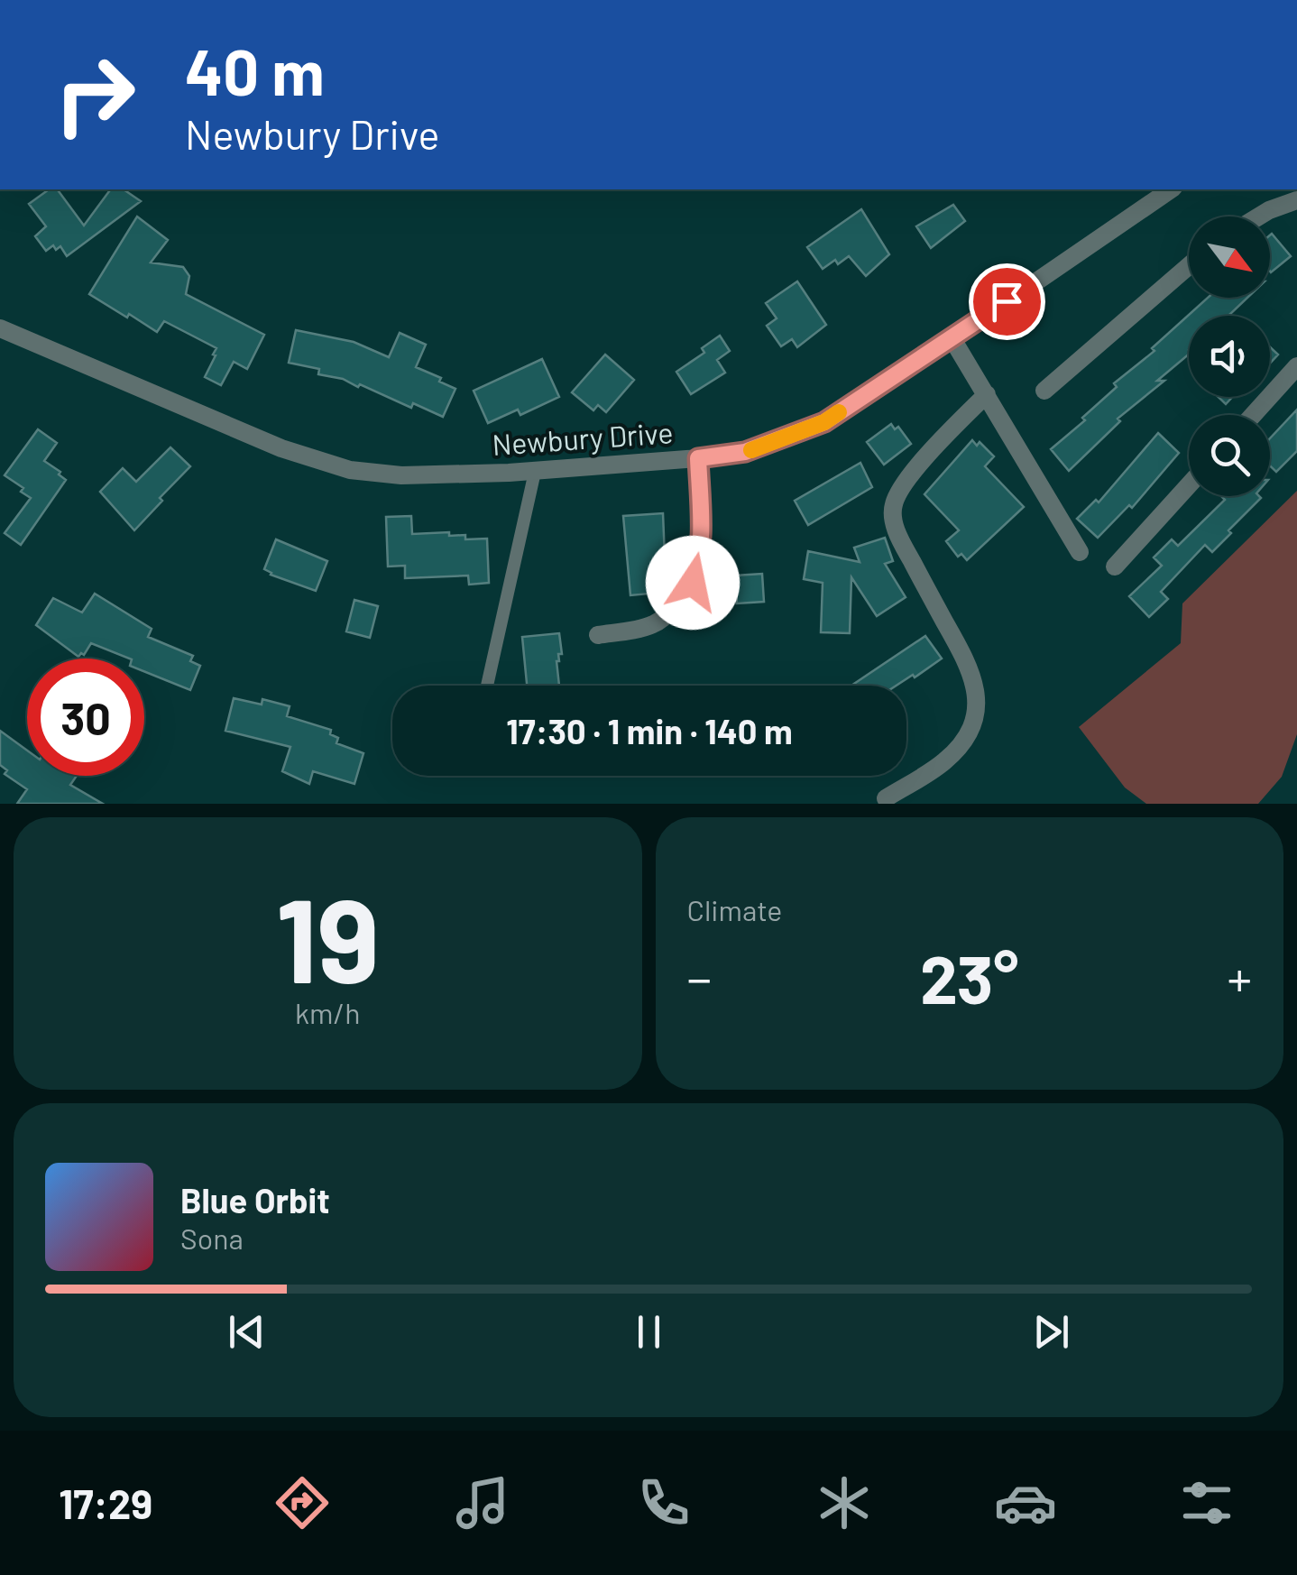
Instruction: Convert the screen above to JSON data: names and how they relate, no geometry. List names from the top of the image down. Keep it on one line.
{"streets":{"street":["Newbury Drive"]},"north":"bottom right","page":{"turn":["40 m","Newbury Drive"],"limit":"30","trip":"17:30 · 1 min · 140 m","tile":[["19","km/h"],"Climate"],"heat":["−","23°","+"],"song":["Blue Orbit","Sona"],"tabs":"17:29"}}
